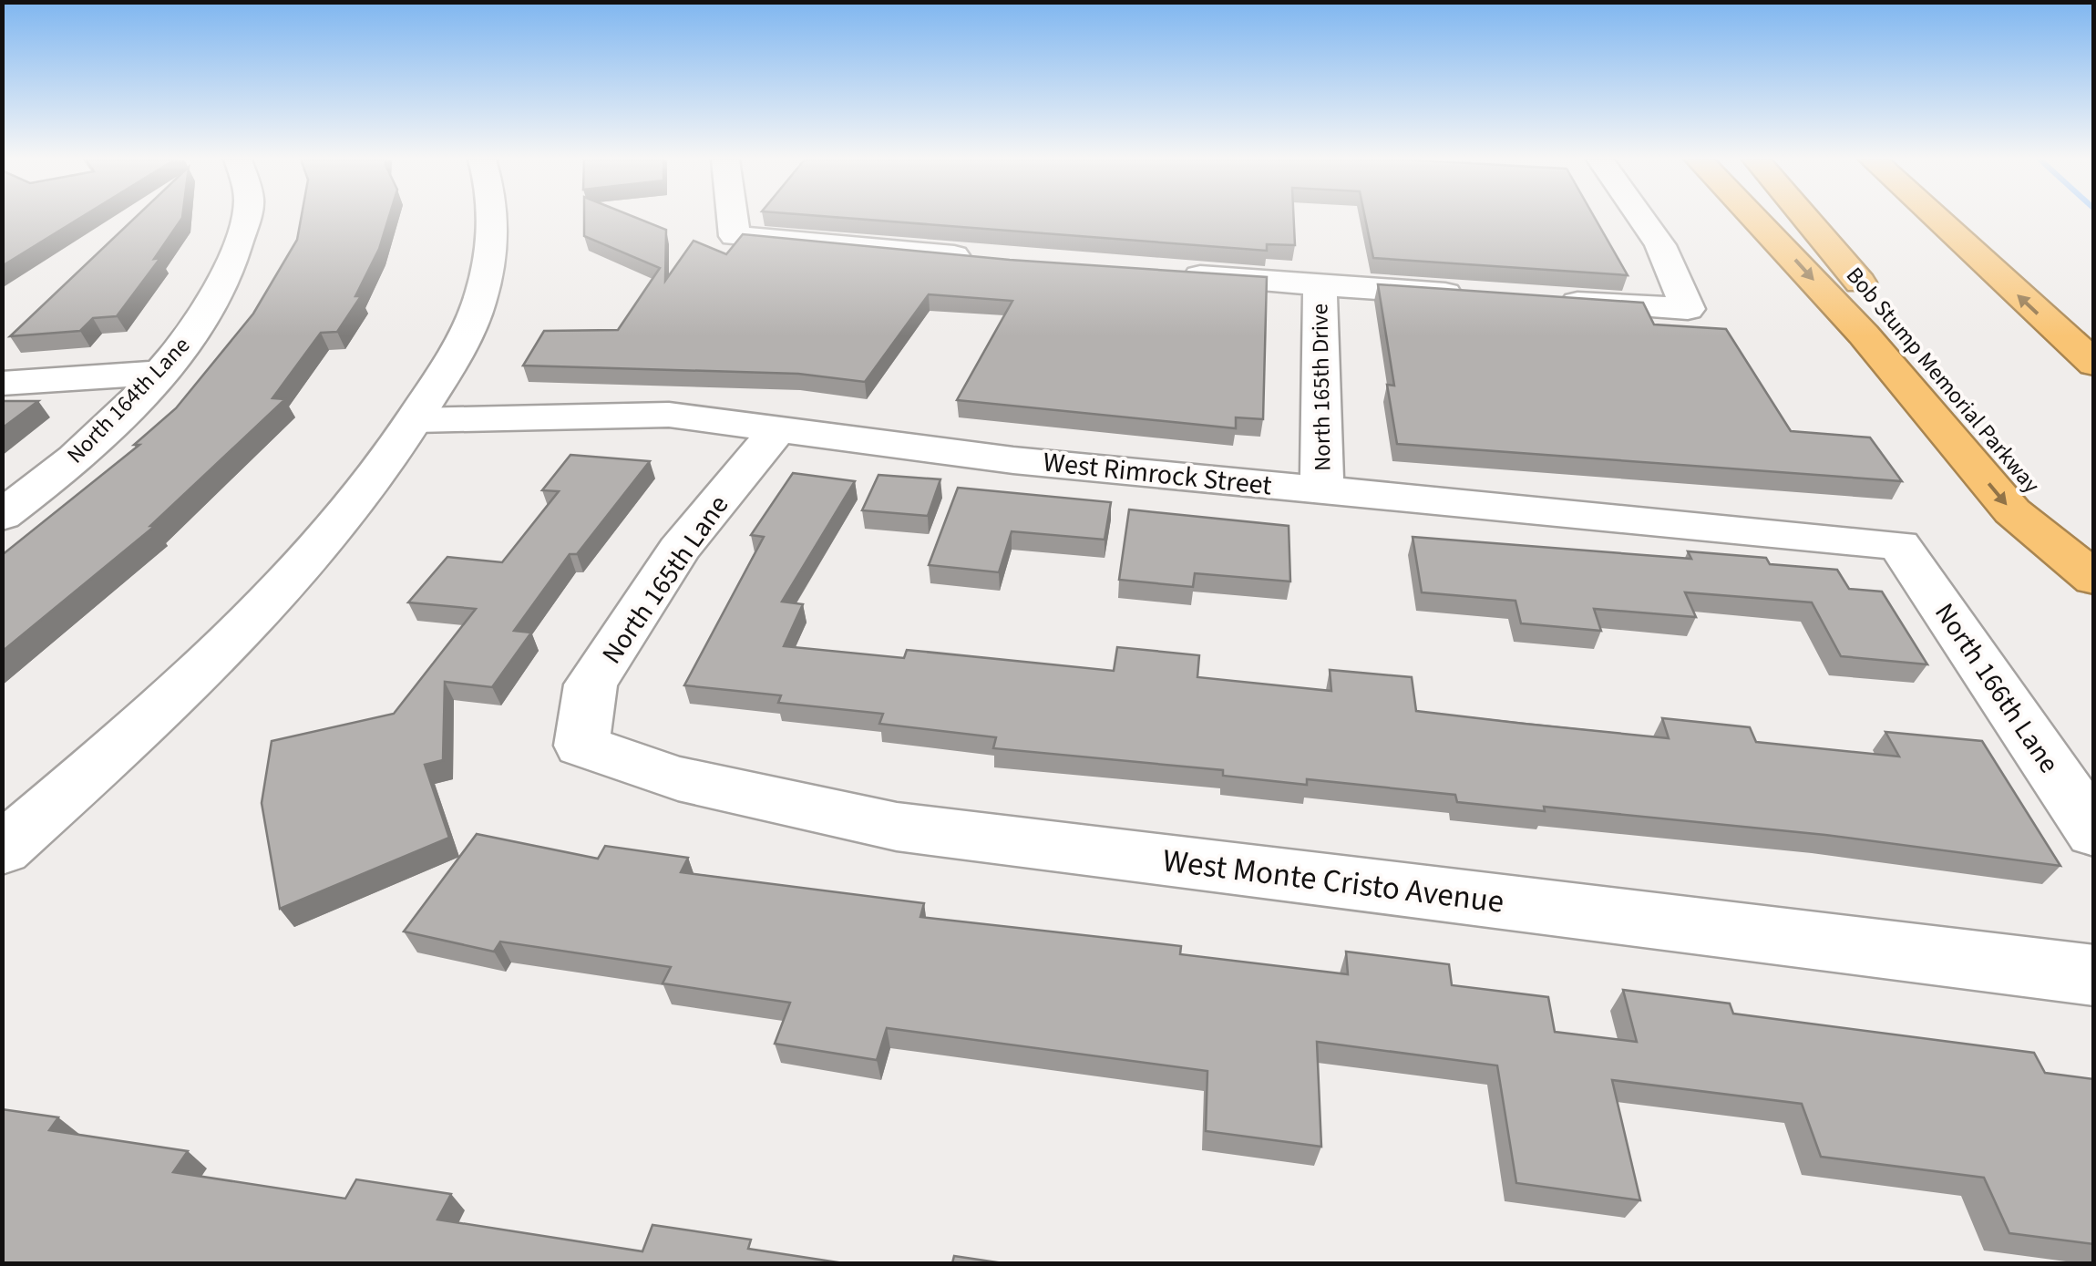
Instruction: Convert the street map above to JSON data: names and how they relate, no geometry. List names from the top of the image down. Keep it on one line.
{"streets":{"highway":["Bob Stump Memorial Parkway"],"street":["North 165th Drive","North 164th Lane","West Rimrock Street","North 165th Lane","North 166th Lane","West Monte Cristo Avenue"]},"crossings":[["North 165th Drive","West Rimrock Street"],["West Rimrock Street","North 165th Lane"],["West Rimrock Street","North 166th Lane"],["North 165th Lane","West Monte Cristo Avenue"]]}
